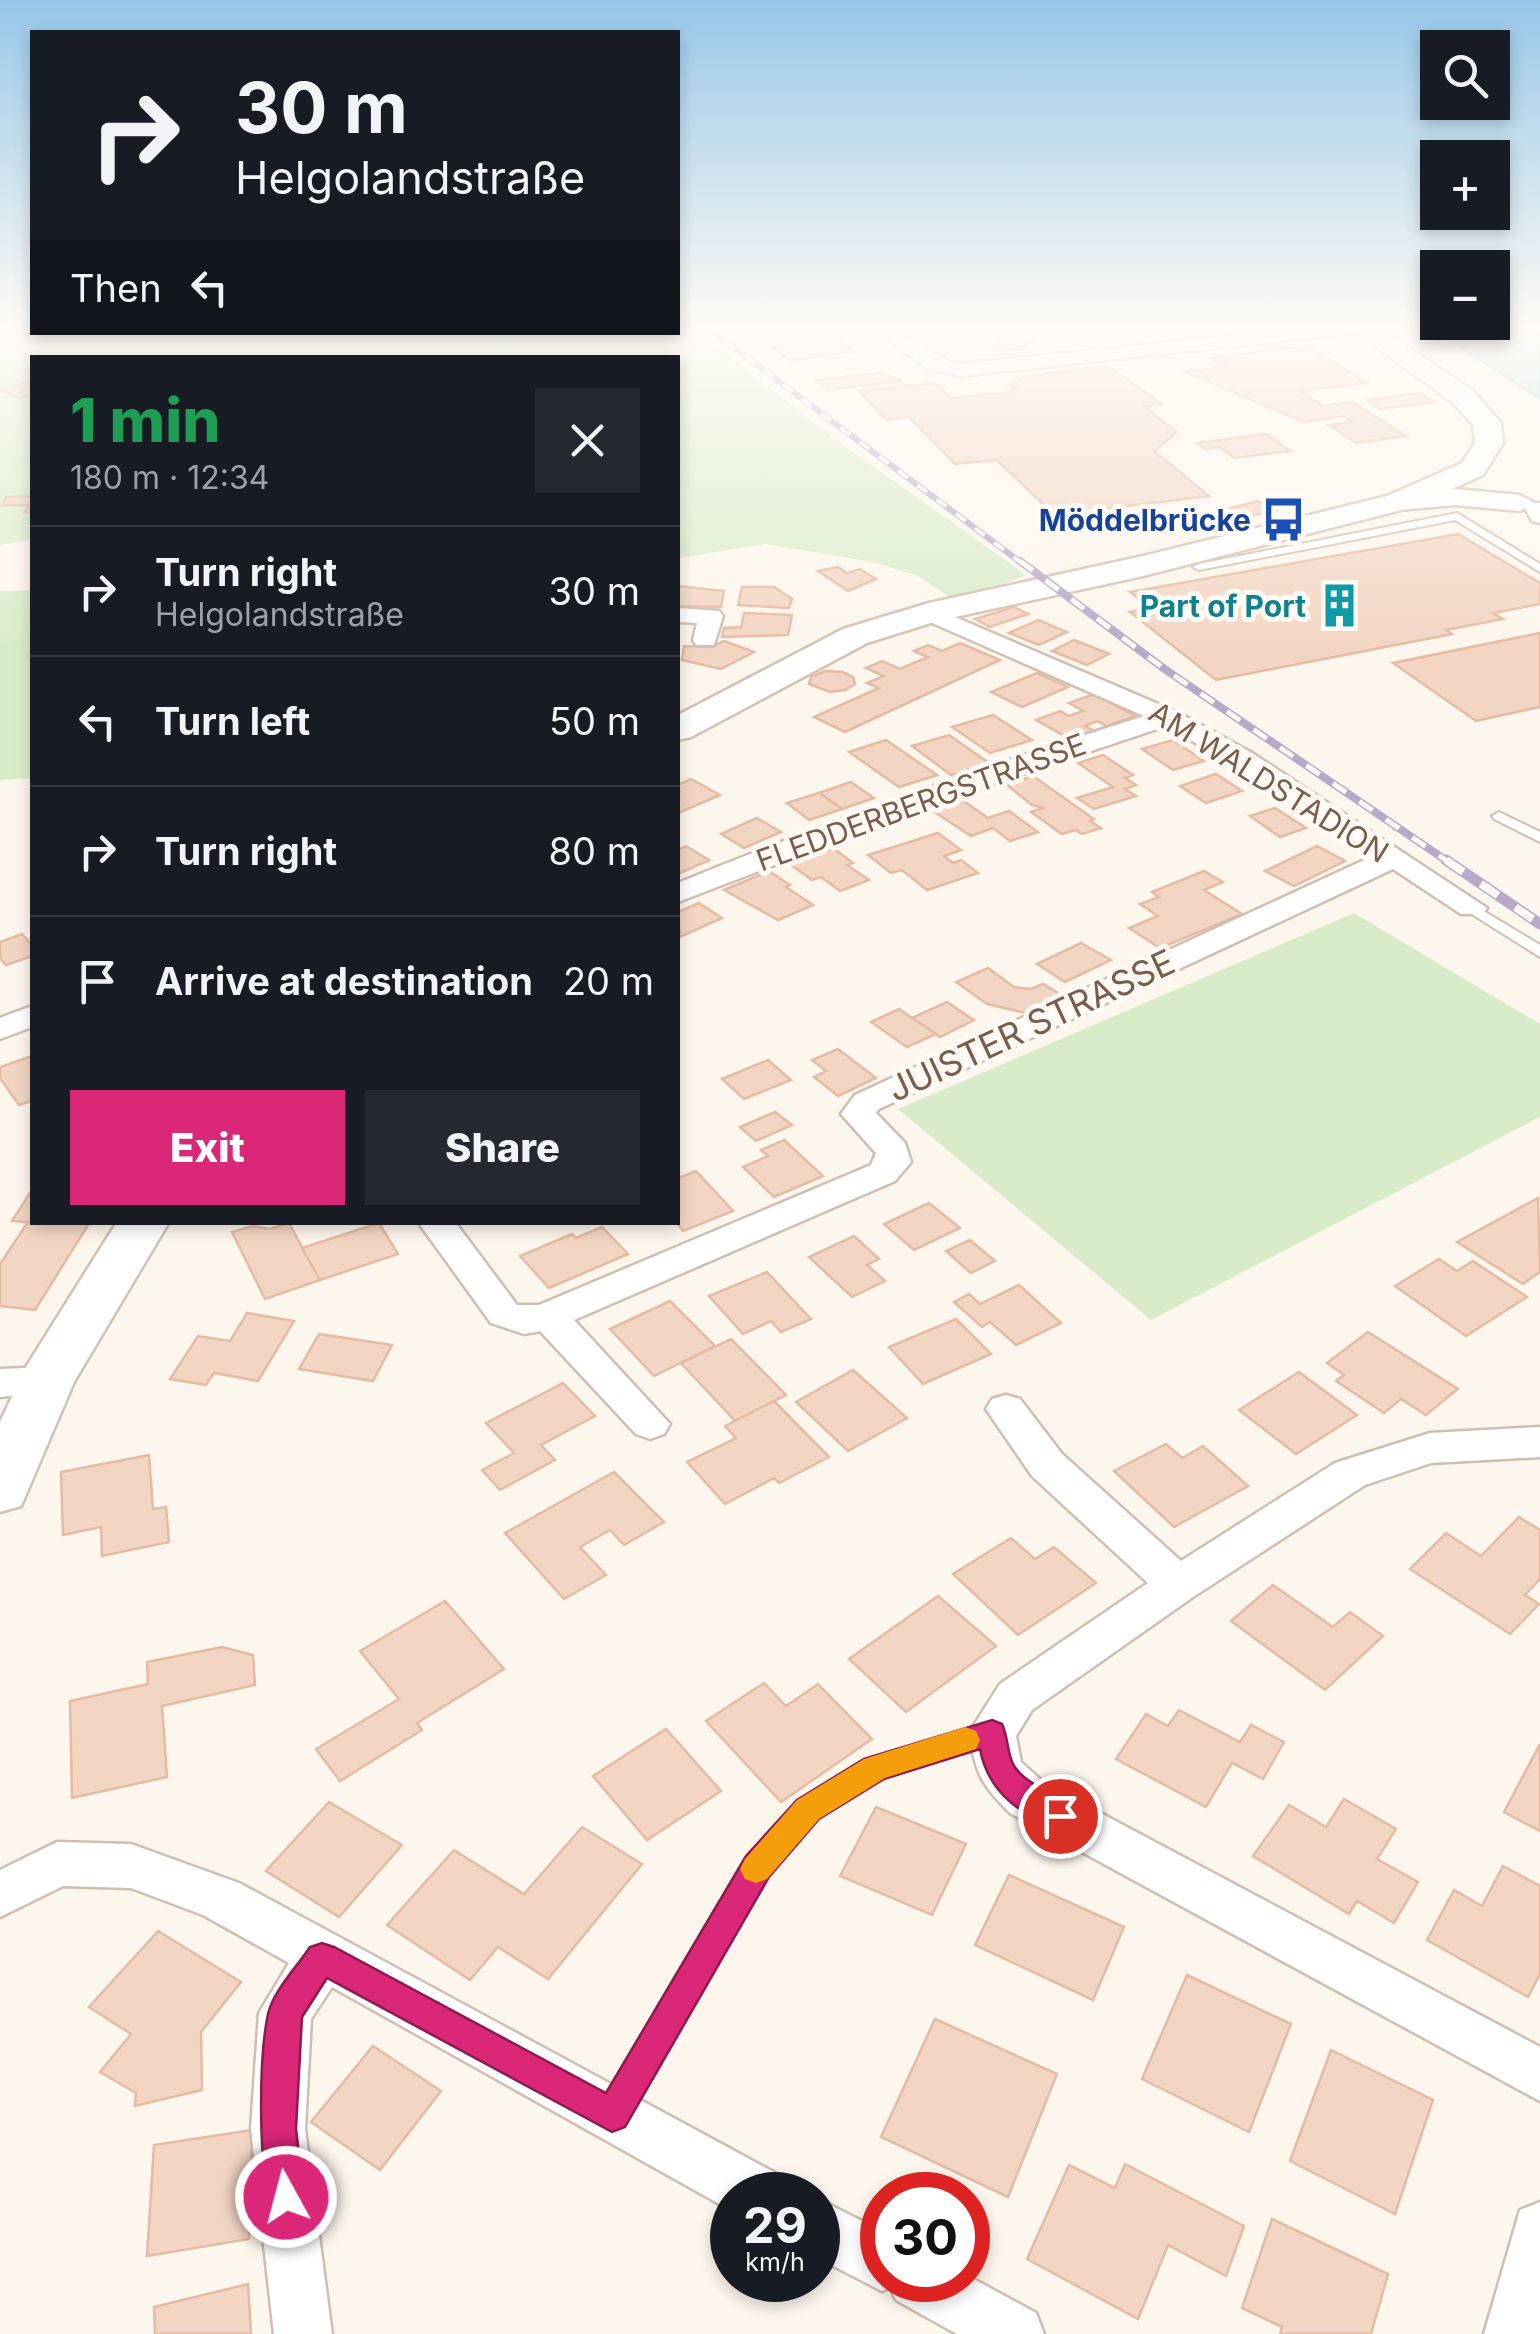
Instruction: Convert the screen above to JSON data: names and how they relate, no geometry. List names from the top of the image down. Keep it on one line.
{"streets":{"street":["AM WALDSTADION","FLEDDERBERGSTRASSE","JUISTER STRASSE"]},"crossings":[["AM WALDSTADION","FLEDDERBERGSTRASSE"],["AM WALDSTADION","JUISTER STRASSE"]],"places":{"bus stop":["Möddelbrücke"],"building":["Part of Port"]},"page":{"map_buttons":["+","−"],"turn":["30 m","Helgolandstraße"],"then":"Then","heading":["1 min","180 m · 12:34"],"list":[{"name":"Turn right","note":"Helgolandstraße","value":"30 m"},{"name":"Turn left","value":"50 m"},{"name":"Turn right","value":"80 m"},{"name":"Arrive at destination","value":"20 m"}],"buttons":["Exit","Share"],"speed":"29 km/h","limit":"30"}}
